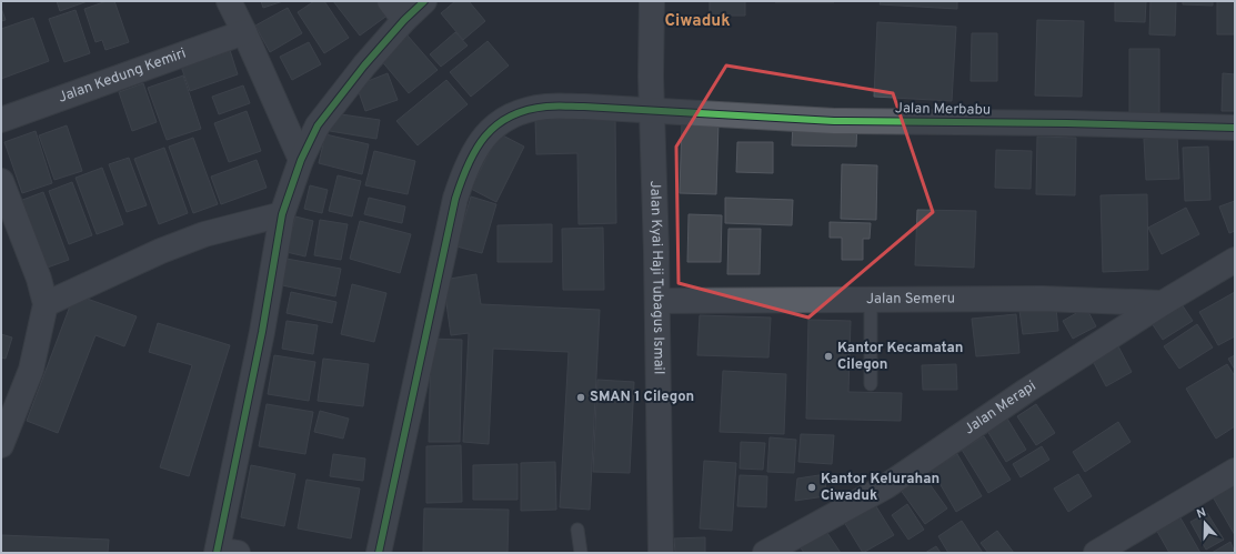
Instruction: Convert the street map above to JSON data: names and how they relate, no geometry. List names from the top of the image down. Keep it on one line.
{"streets":{"street":["Jalan Kedung Kemiri","Jalan Merbabu","Jalan Kyai Haji Tubagus Ismail","Jalan Semeru","Jalan Merapi"]},"crossings":[["Jalan Merbabu","Jalan Kyai Haji Tubagus Ismail"],["Jalan Kyai Haji Tubagus Ismail","Jalan Semeru"],["Jalan Semeru","Jalan Merapi"]],"districts":["Ciwaduk"],"places":["Kantor Kecamatan Cilegon","SMAN 1 Cilegon","Kantor Kelurahan Ciwaduk"],"north":"top"}
